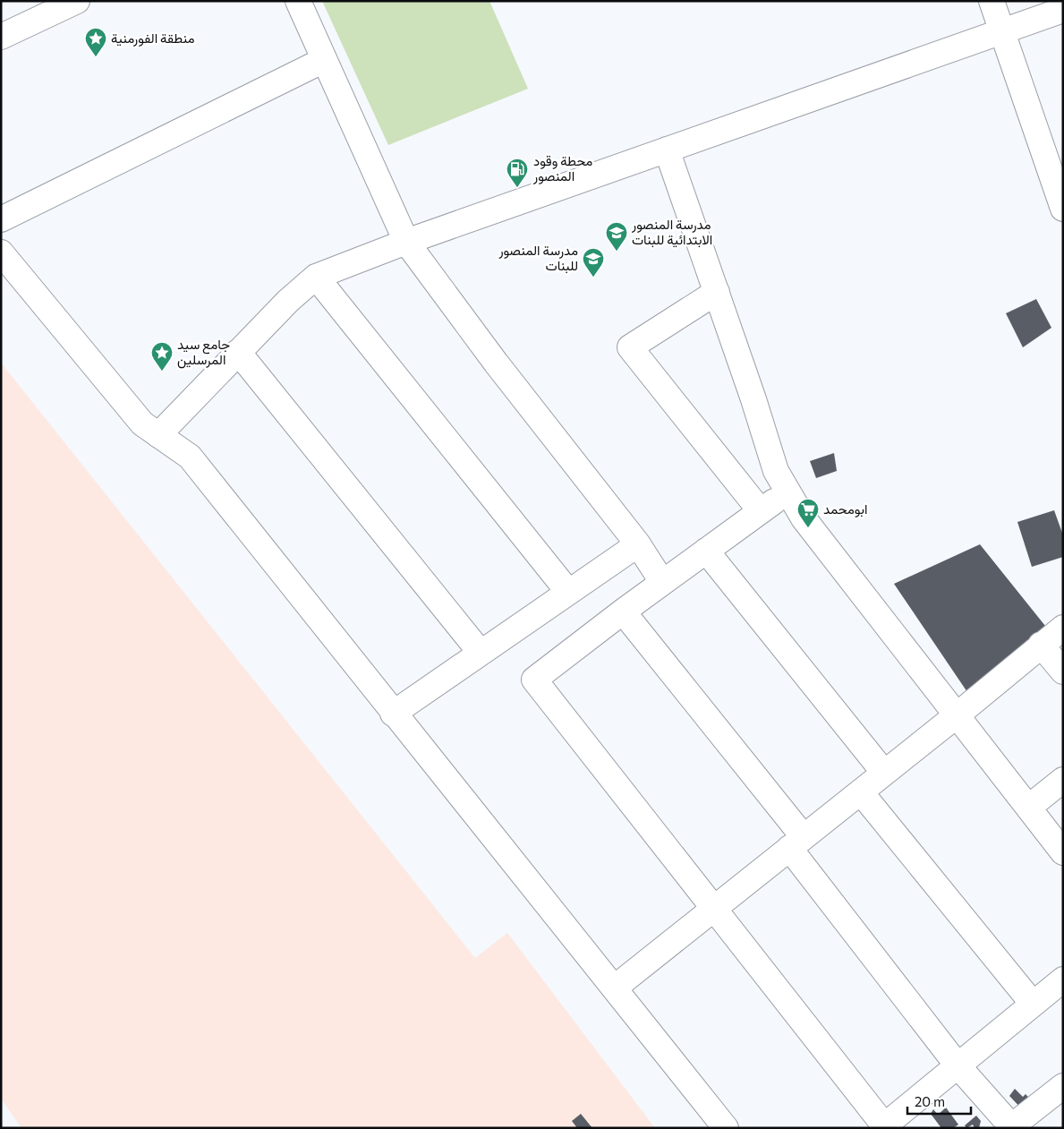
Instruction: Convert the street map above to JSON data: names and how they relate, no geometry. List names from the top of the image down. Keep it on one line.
{"places":{"place":["منطقة الفورمنية","جامع سيد المرسلين"],"fuel station":["محطة وقود المنصور"],"school or university":["مدرسة المنصور الابتدائية للبنات","مدرسة المنصور للبنات"],"supermarket":["ابومحمد"]},"scale_bar":"20 m"}
